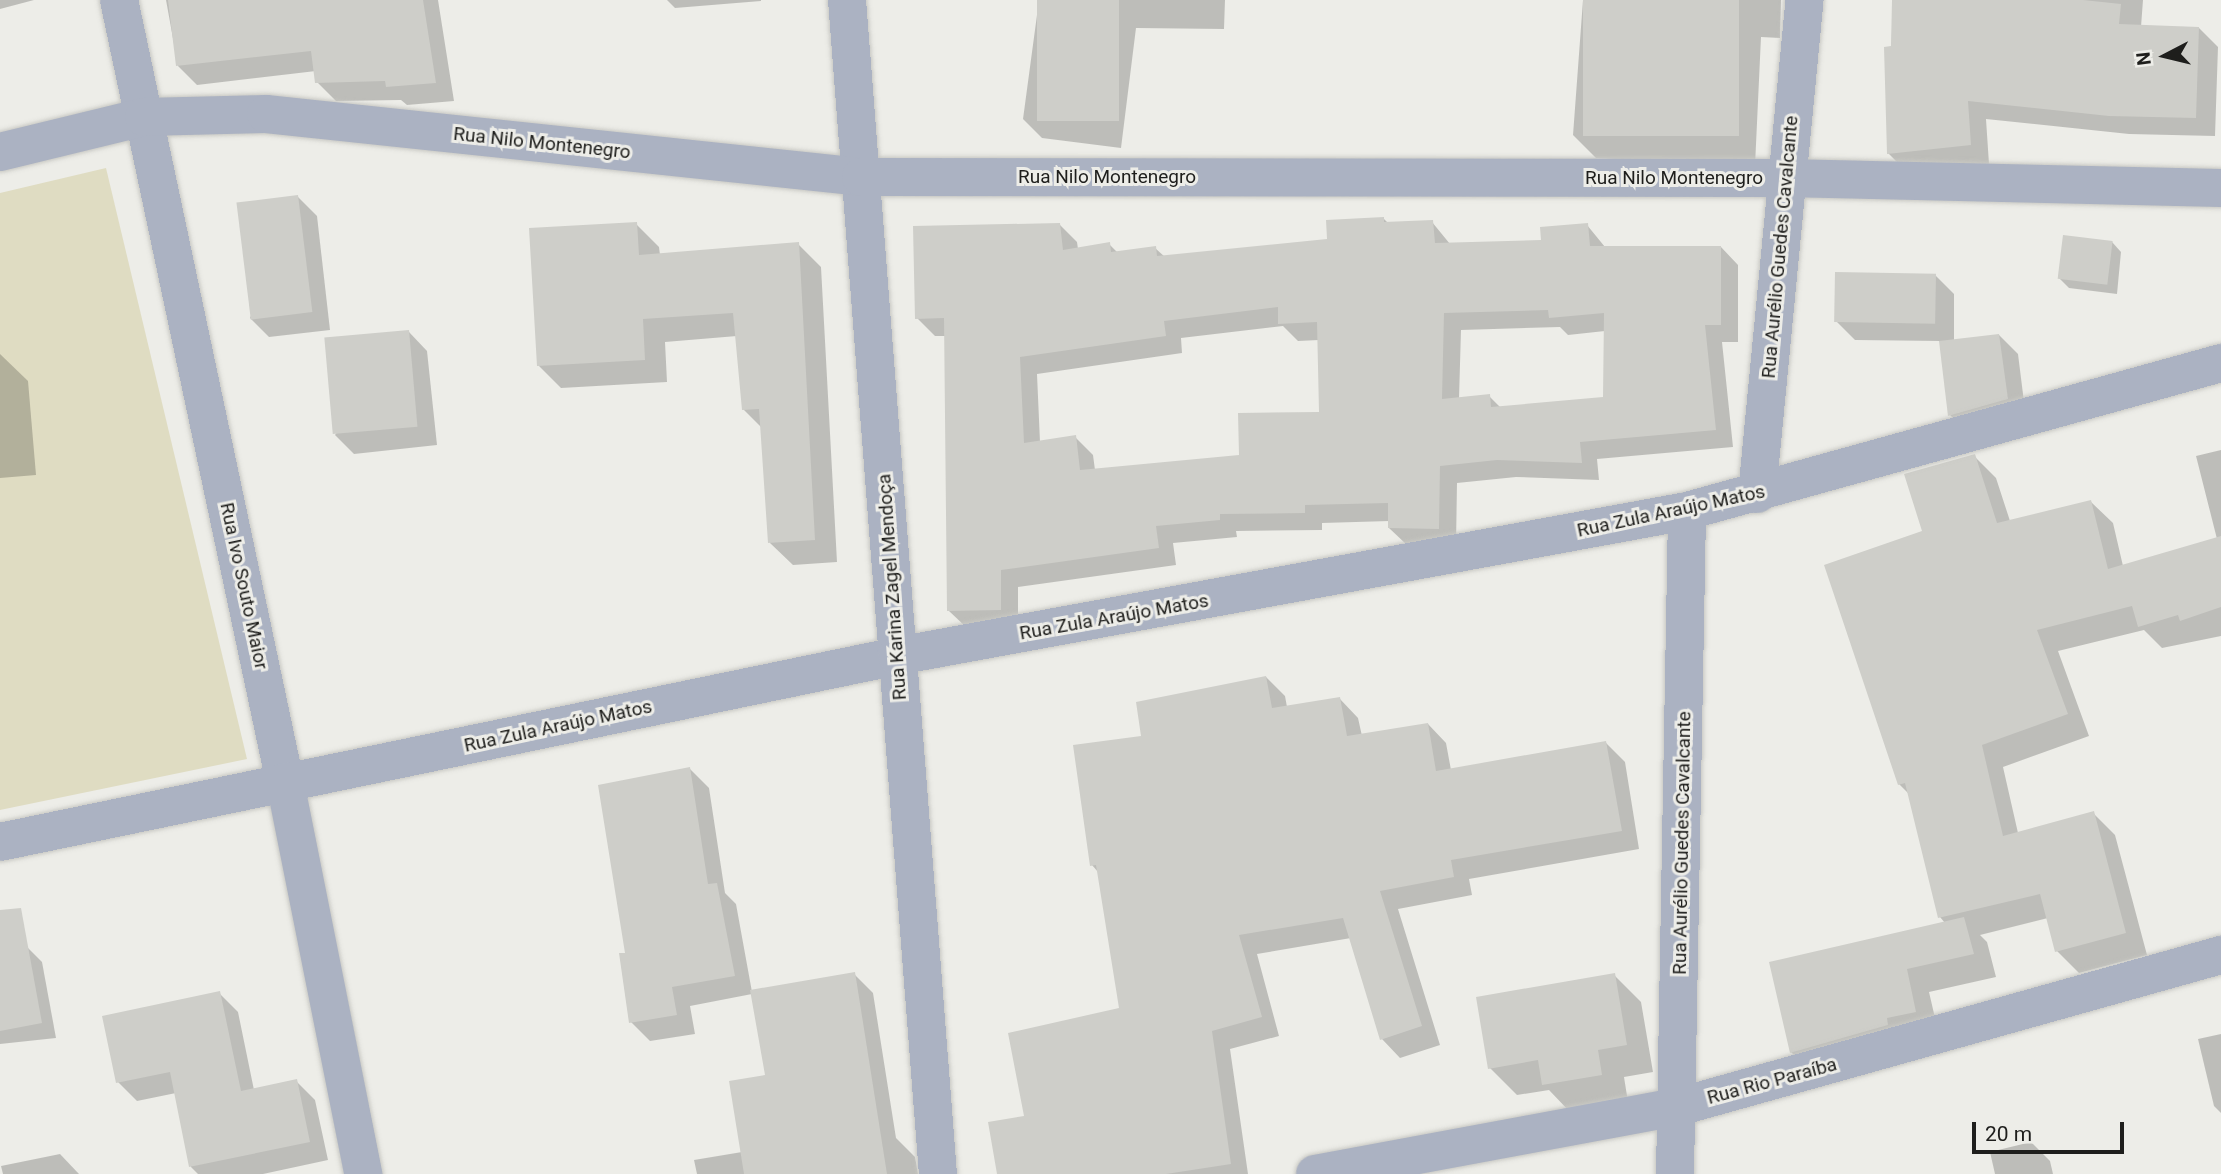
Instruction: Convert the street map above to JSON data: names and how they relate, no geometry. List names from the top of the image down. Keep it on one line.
{"streets":{"street":["Rua Nilo Montenegro","Rua Aurélio Guedes Cavalcante","Rua Zula Araújo Matos","Rua Ivo Souto Maior","Rua Karina Zagel Mendoça","Rua Rio Paraíba"]},"crossings":[["Rua Nilo Montenegro","Rua Aurélio Guedes Cavalcante"],["Rua Nilo Montenegro","Rua Ivo Souto Maior"],["Rua Nilo Montenegro","Rua Karina Zagel Mendoça"],["Rua Aurélio Guedes Cavalcante","Rua Zula Araújo Matos"],["Rua Aurélio Guedes Cavalcante","Rua Rio Paraíba"],["Rua Zula Araújo Matos","Rua Ivo Souto Maior"],["Rua Zula Araújo Matos","Rua Karina Zagel Mendoça"]],"scale_bar":"20 m","north":"left"}
